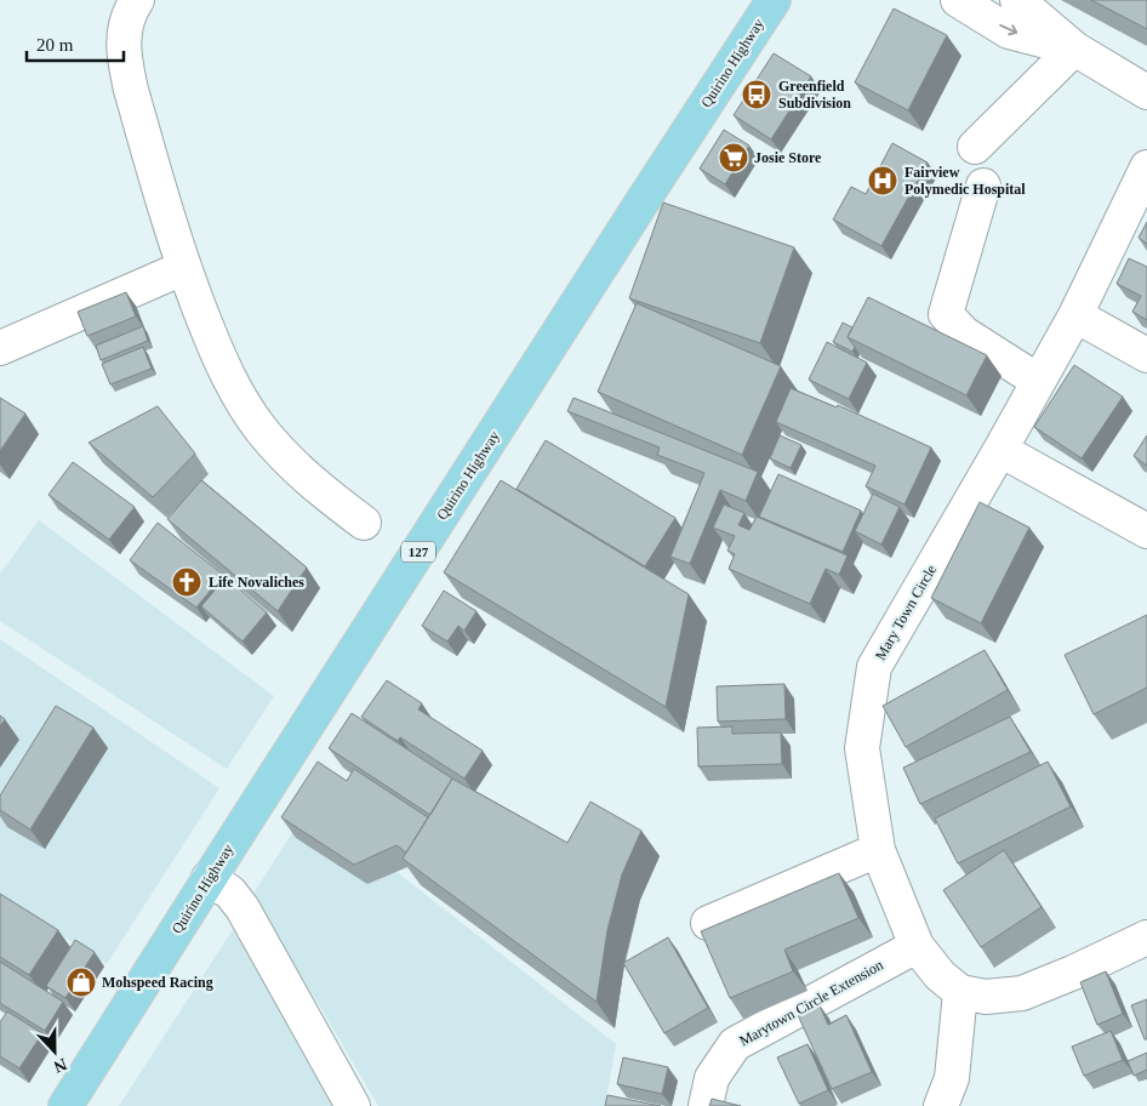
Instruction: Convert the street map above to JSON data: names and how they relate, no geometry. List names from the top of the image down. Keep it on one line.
{"streets":{"main road":["Quirino Highway","127"],"street":["Mary Town Circle","Marytown Circle Extension"]},"crossings":[["Mary Town Circle","Marytown Circle Extension"]],"places":{"bus stop":["Greenfield Subdivision"],"supermarket":["Josie Store"],"hospital":["Fairview Polymedic Hospital"],"church":["Life Novaliches"],"shop":["Mohspeed Racing"]},"scale_bar":"20 m","north":"bottom"}
